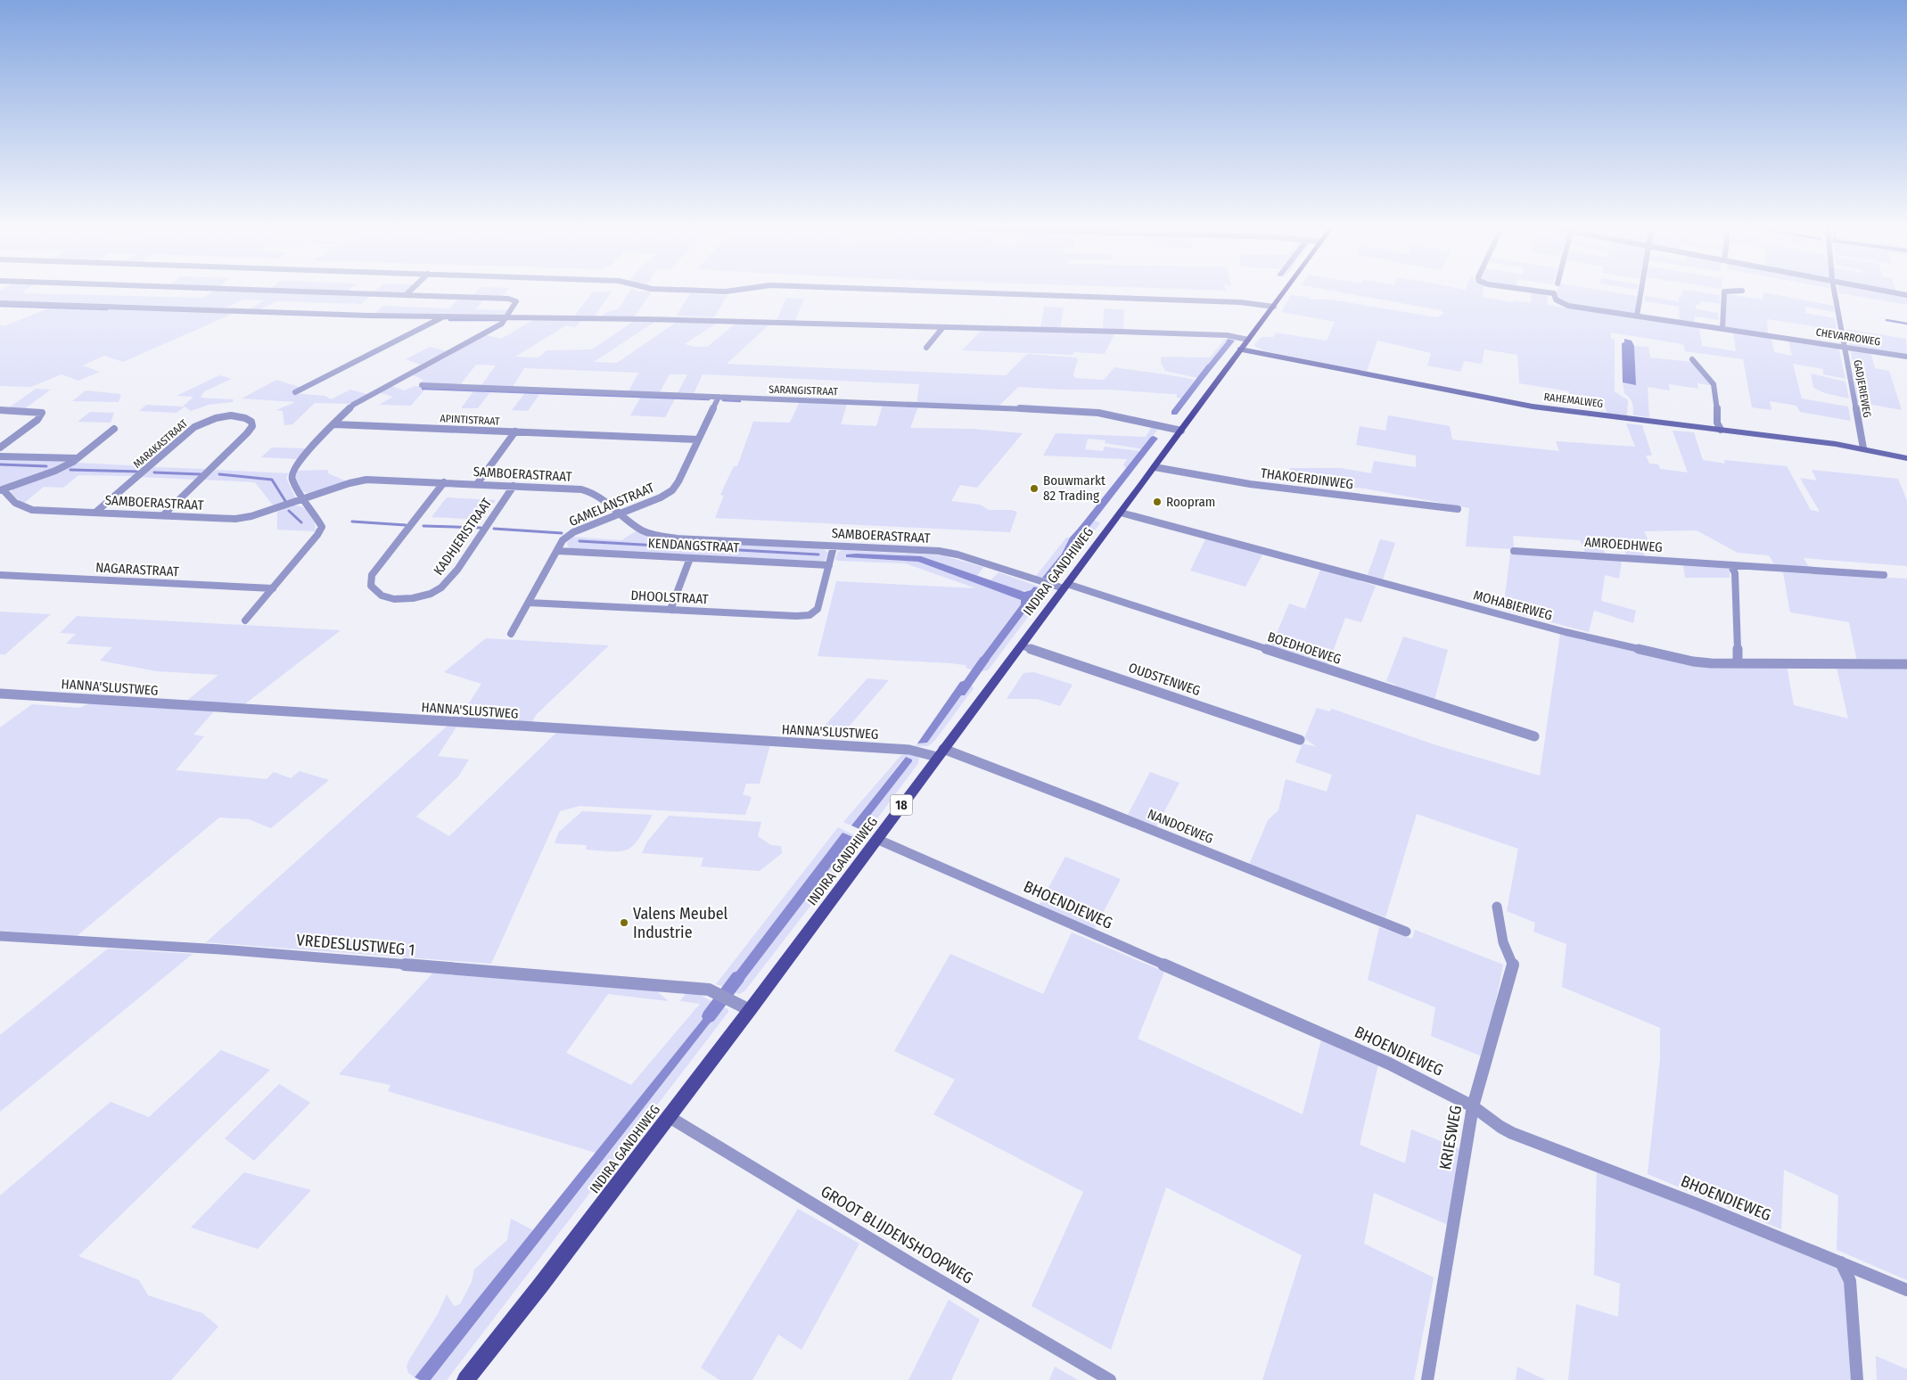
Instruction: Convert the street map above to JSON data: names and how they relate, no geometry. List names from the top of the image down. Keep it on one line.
{"streets":{"main road":["INDIRA GANDHIWEG","18"],"street":["CHEVARROWEG","GADJERIEWEG","SARANGISTRAAT","RAHEMALWEG","APINTISTRAAT","MARAKASTRAAT","SAMBOERASTRAAT","THAKOERDINWEG","GAMELANSTRAAT","KADHJERISTRAAT","AMROEDHWEG","KENDANGSTRAAT","NAGARASTRAAT","DHOOLSTRAAT","MOHABIERWEG","BOEDHOEWEG","OUDSTENWEG","HANNA'SLUSTWEG","NANDOEWEG","BHOENDIEWEG","VREDESLUSTWEG 1","KRIESWEG","GROOT BLIJDENSHOOPWEG"]},"crossings":[["CHEVARROWEG","GADJERIEWEG"],["GADJERIEWEG","RAHEMALWEG"],["SARANGISTRAAT","GAMELANSTRAAT"],["SARANGISTRAAT","INDIRA GANDHIWEG"],["RAHEMALWEG","INDIRA GANDHIWEG"],["APINTISTRAAT","GAMELANSTRAAT"],["MARAKASTRAAT","SAMBOERASTRAAT"],["SAMBOERASTRAAT","GAMELANSTRAAT"],["SAMBOERASTRAAT","KADHJERISTRAAT"],["SAMBOERASTRAAT","INDIRA GANDHIWEG"],["SAMBOERASTRAAT","BOEDHOEWEG"],["THAKOERDINWEG","INDIRA GANDHIWEG"],["GAMELANSTRAAT","KENDANGSTRAAT"],["GAMELANSTRAAT","DHOOLSTRAAT"],["KENDANGSTRAAT","DHOOLSTRAAT"],["INDIRA GANDHIWEG","MOHABIERWEG"],["INDIRA GANDHIWEG","BOEDHOEWEG"],["INDIRA GANDHIWEG","OUDSTENWEG"],["INDIRA GANDHIWEG","HANNA'SLUSTWEG"],["INDIRA GANDHIWEG","NANDOEWEG"],["INDIRA GANDHIWEG","BHOENDIEWEG"],["INDIRA GANDHIWEG","VREDESLUSTWEG 1"],["INDIRA GANDHIWEG","GROOT BLIJDENSHOOPWEG"],["HANNA'SLUSTWEG","NANDOEWEG"],["BHOENDIEWEG","KRIESWEG"]],"places":["Bouwmarkt 82 Trading","Roopram","Valens Meubel Industrie"]}
